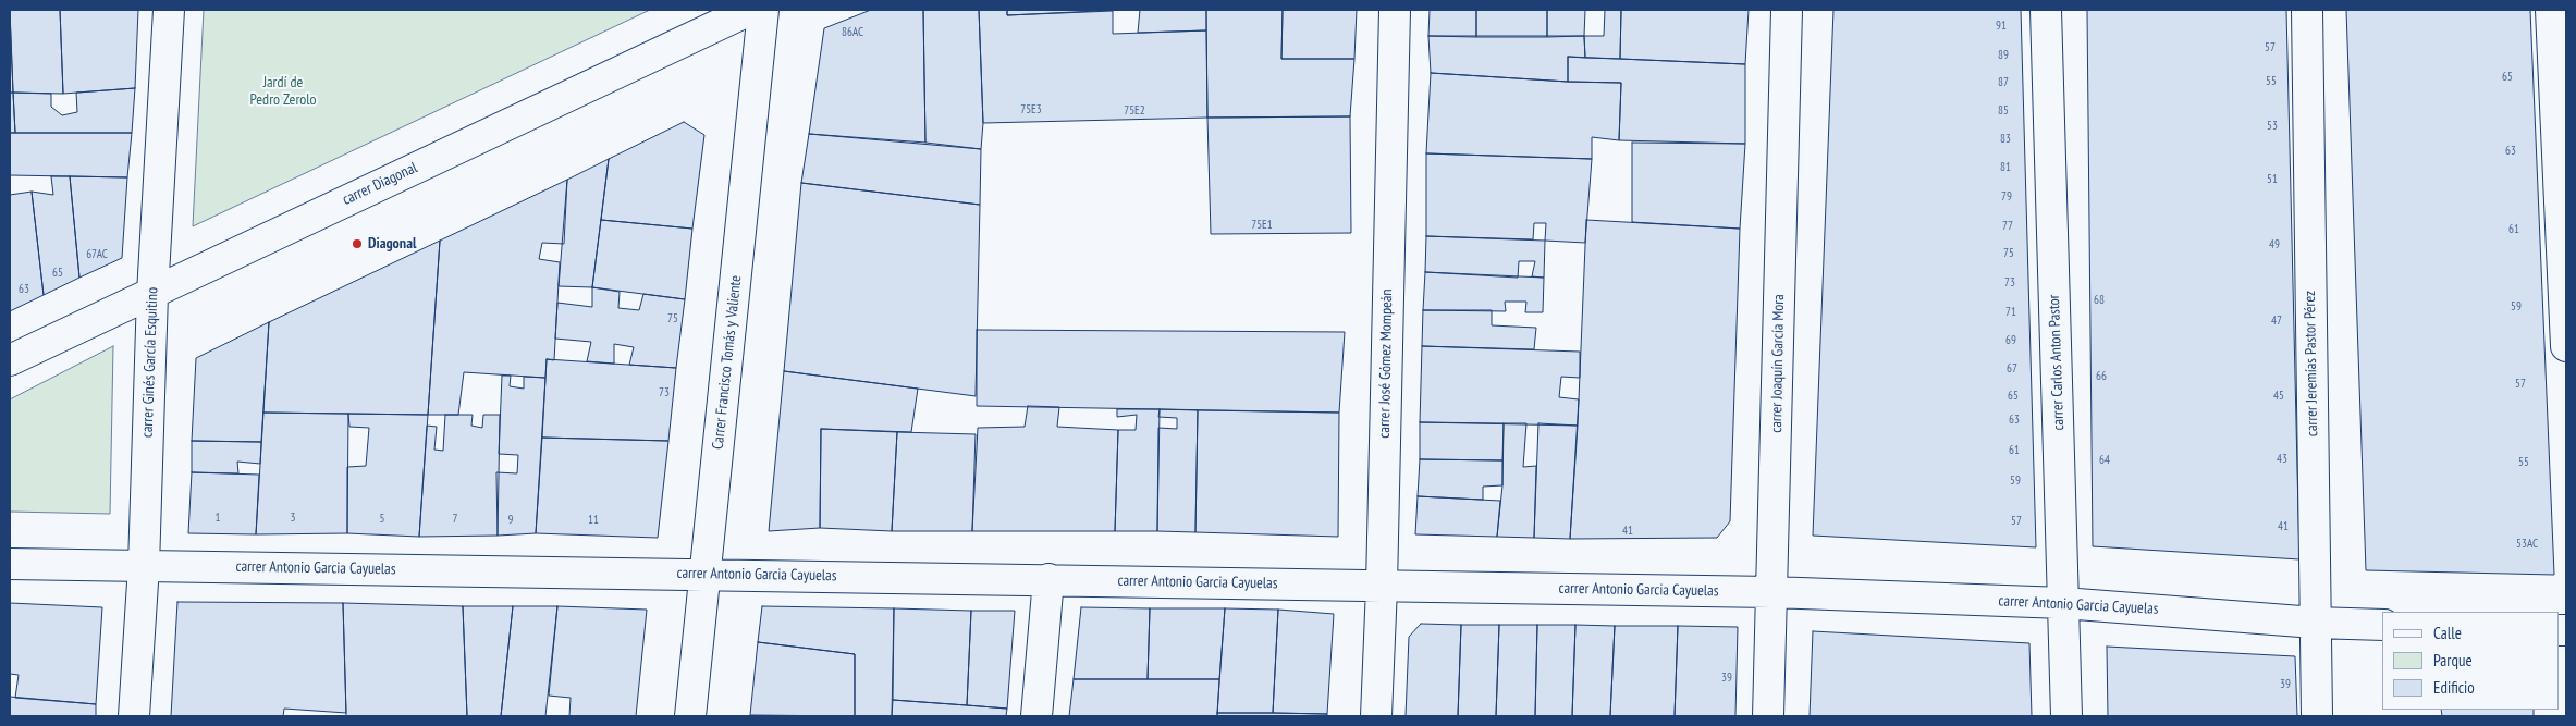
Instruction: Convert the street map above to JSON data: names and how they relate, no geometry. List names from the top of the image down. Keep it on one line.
{"streets":{"street":["carrer Diagonal","carrer Ginés García Esquitino","Carrer Francisco Tomás y Valiente","carrer Carlos Anton Pastor","carrer José Gómez Mompeán","carrer Joaquín García Mora","carrer Jeremías Pastor Pérez","carrer Antonio Garcia Cayuelas"]},"crossings":[["carrer Diagonal","carrer Ginés García Esquitino"],["carrer Ginés García Esquitino","carrer Antonio Garcia Cayuelas"],["Carrer Francisco Tomás y Valiente","carrer Antonio Garcia Cayuelas"],["carrer Carlos Anton Pastor","carrer Antonio Garcia Cayuelas"],["carrer José Gómez Mompeán","carrer Antonio Garcia Cayuelas"],["carrer Joaquín García Mora","carrer Antonio Garcia Cayuelas"],["carrer Jeremías Pastor Pérez","carrer Antonio Garcia Cayuelas"]],"parks":["Jardí de Pedro Zerolo"],"places":["Diagonal"],"house_numbers":["91","86AC","57","89","65","55","87","75E3","75E2","85","53","83","63","81","51","79","75E1","77","61","49","75","67AC","65","73","63","68","59","71","75","47","69","67","66","57","73","65","45","63","61","43","64","55","59","1","3","5","7","9","11","57","41","41","53AC","39","39"],"legend":["Calle","Parque","Edificio"]}
